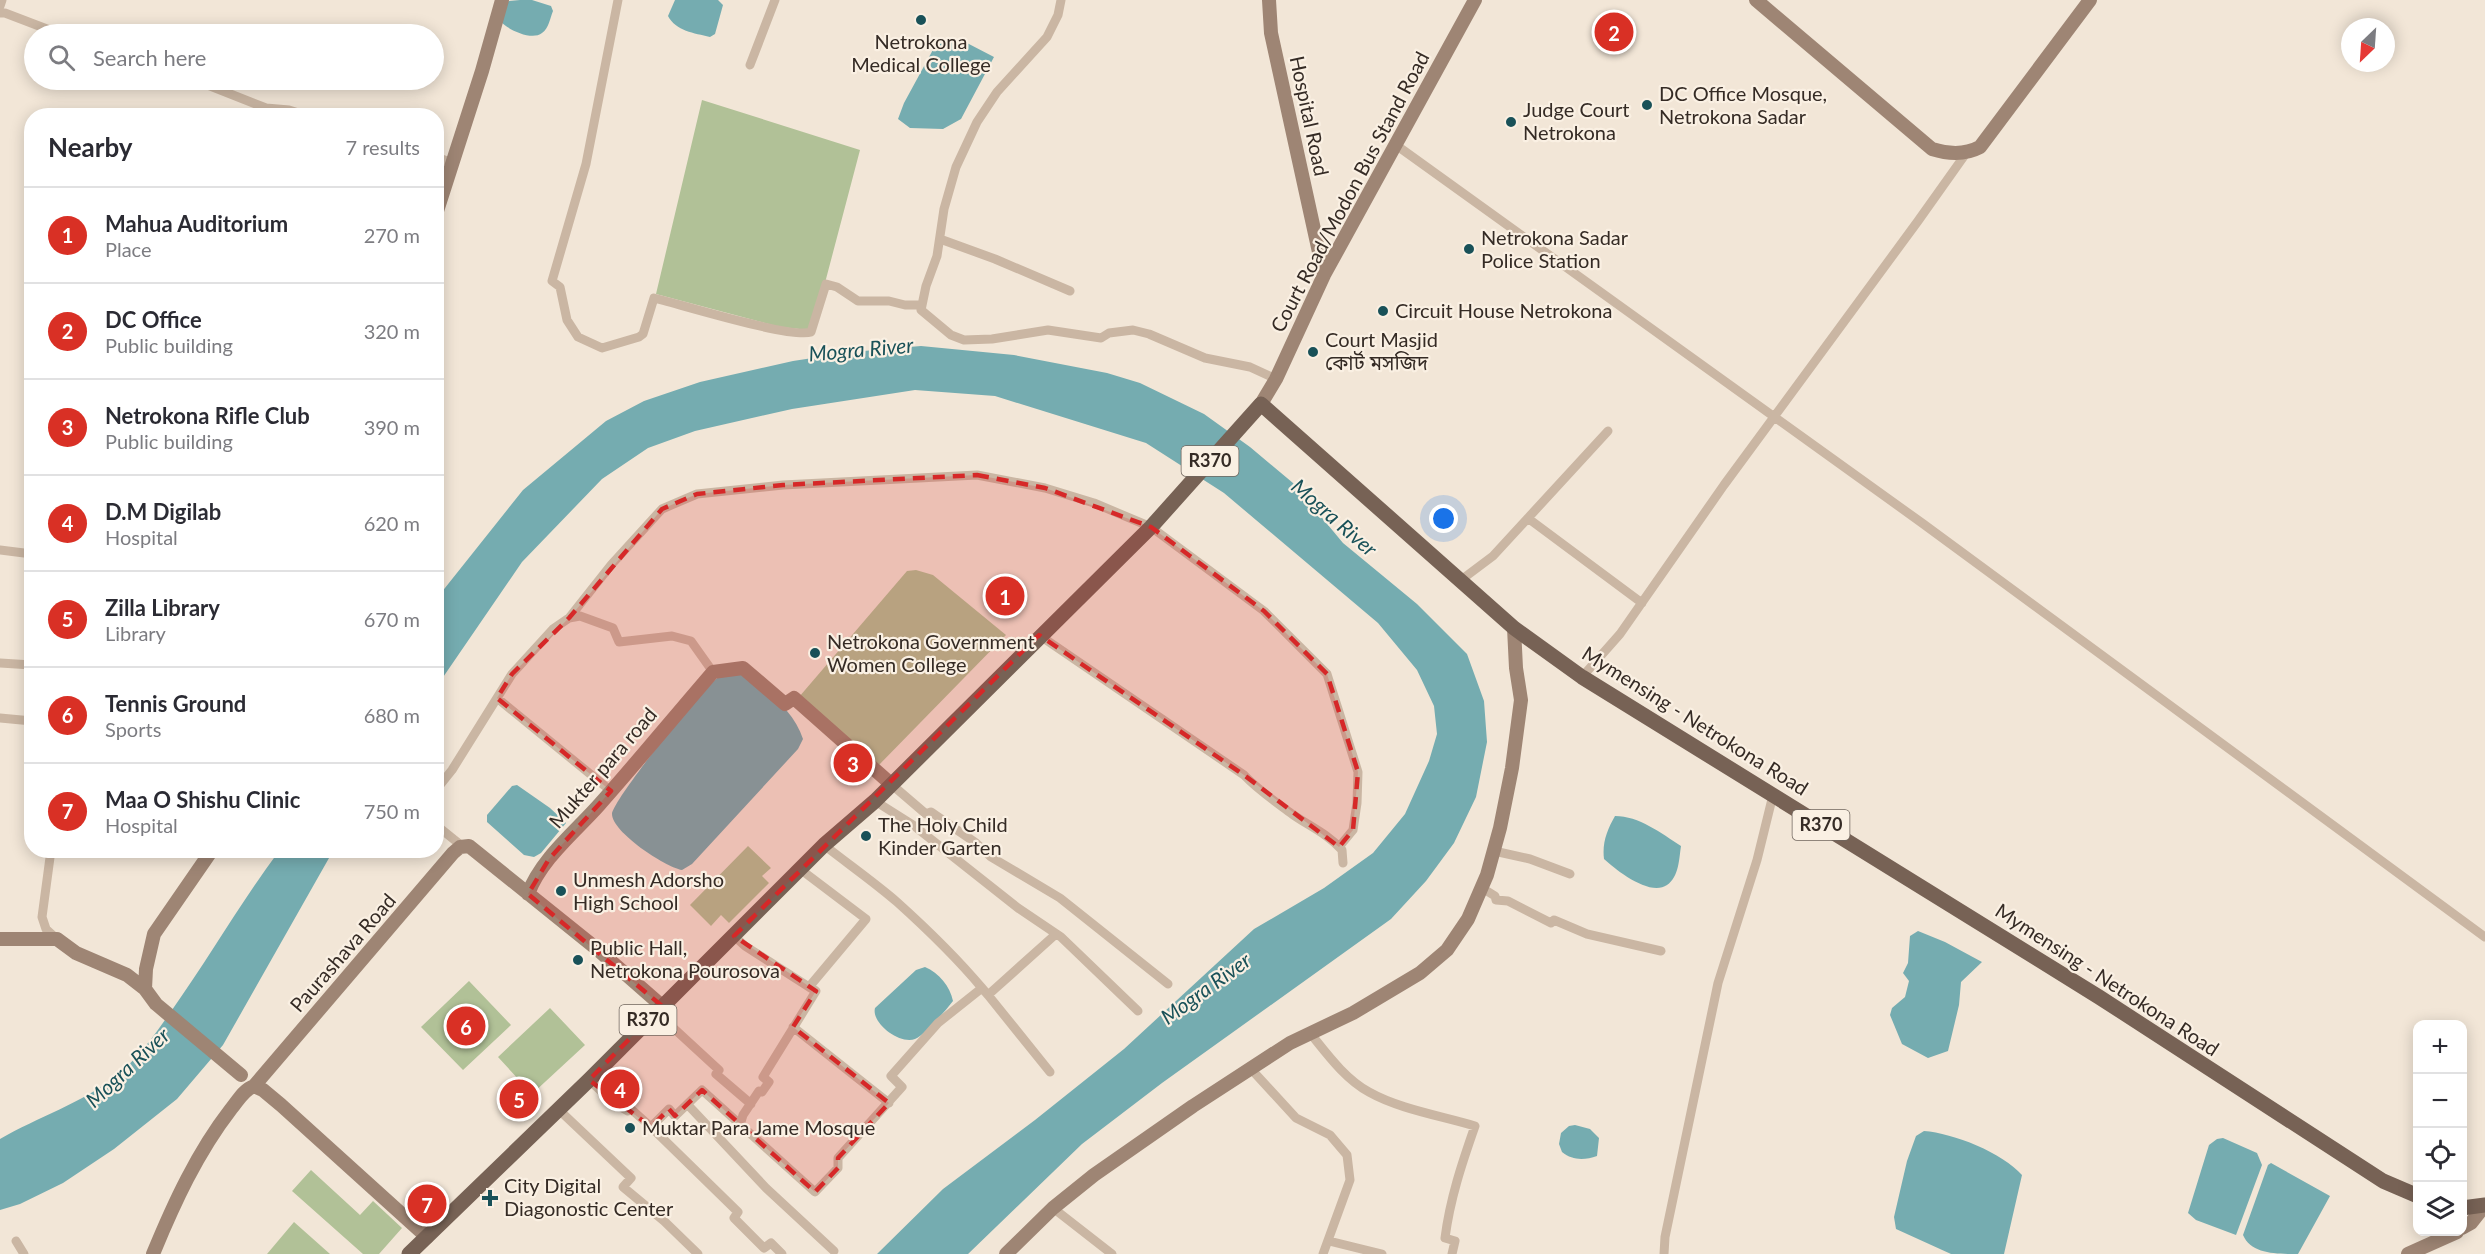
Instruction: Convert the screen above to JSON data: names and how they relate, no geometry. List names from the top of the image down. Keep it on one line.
{"streets":{"main road":["R370","Mymensing - Netrokona Road"],"street":["Hospital Road","Court Road/Modon Bus Stand Road","Mukter para road","Paurashava Road"]},"crossings":[["Hospital Road","Court Road/Modon Bus Stand Road"],["Court Road/Modon Bus Stand Road","R370"],["Court Road/Modon Bus Stand Road","Mymensing - Netrokona Road"],["R370","Mymensing - Netrokona Road"]],"water":["Mogra River"],"places":{"other":["Netrokona Medical College","DC Office Mosque, Netrokona Sadar","Judge Court Netrokona","Netrokona Sadar Police Station","Circuit House Netrokona","Court Masjid কোর্ট মসজিদ","Netrokona Government Women College","The Holy Child Kinder Garten","Unmesh Adorsho High School","Public Hall, Netrokona Pourosova","Muktar Para Jame Mosque"],"health":["City Digital Diagonostic Center"]},"north":"bottom left","page":{"pins":["2","1","3","6","4","5","7"],"search":"Search here","heading":["Nearby","7 results"],"list":[{"mark":"1","name":"Mahua Auditorium","note":"Place","value":"270 m"},{"mark":"2","name":"DC Office","note":"Public building","value":"320 m"},{"mark":"3","name":"Netrokona Rifle Club","note":"Public building","value":"390 m"},{"mark":"4","name":"D.M Digilab","note":"Hospital","value":"620 m"},{"mark":"5","name":"Zilla Library","note":"Library","value":"670 m"},{"mark":"6","name":"Tennis Ground","note":"Sports","value":"680 m"},{"mark":"7","name":"Maa O Shishu Clinic","note":"Hospital","value":"750 m"}],"map_buttons":["+","−"]}}
